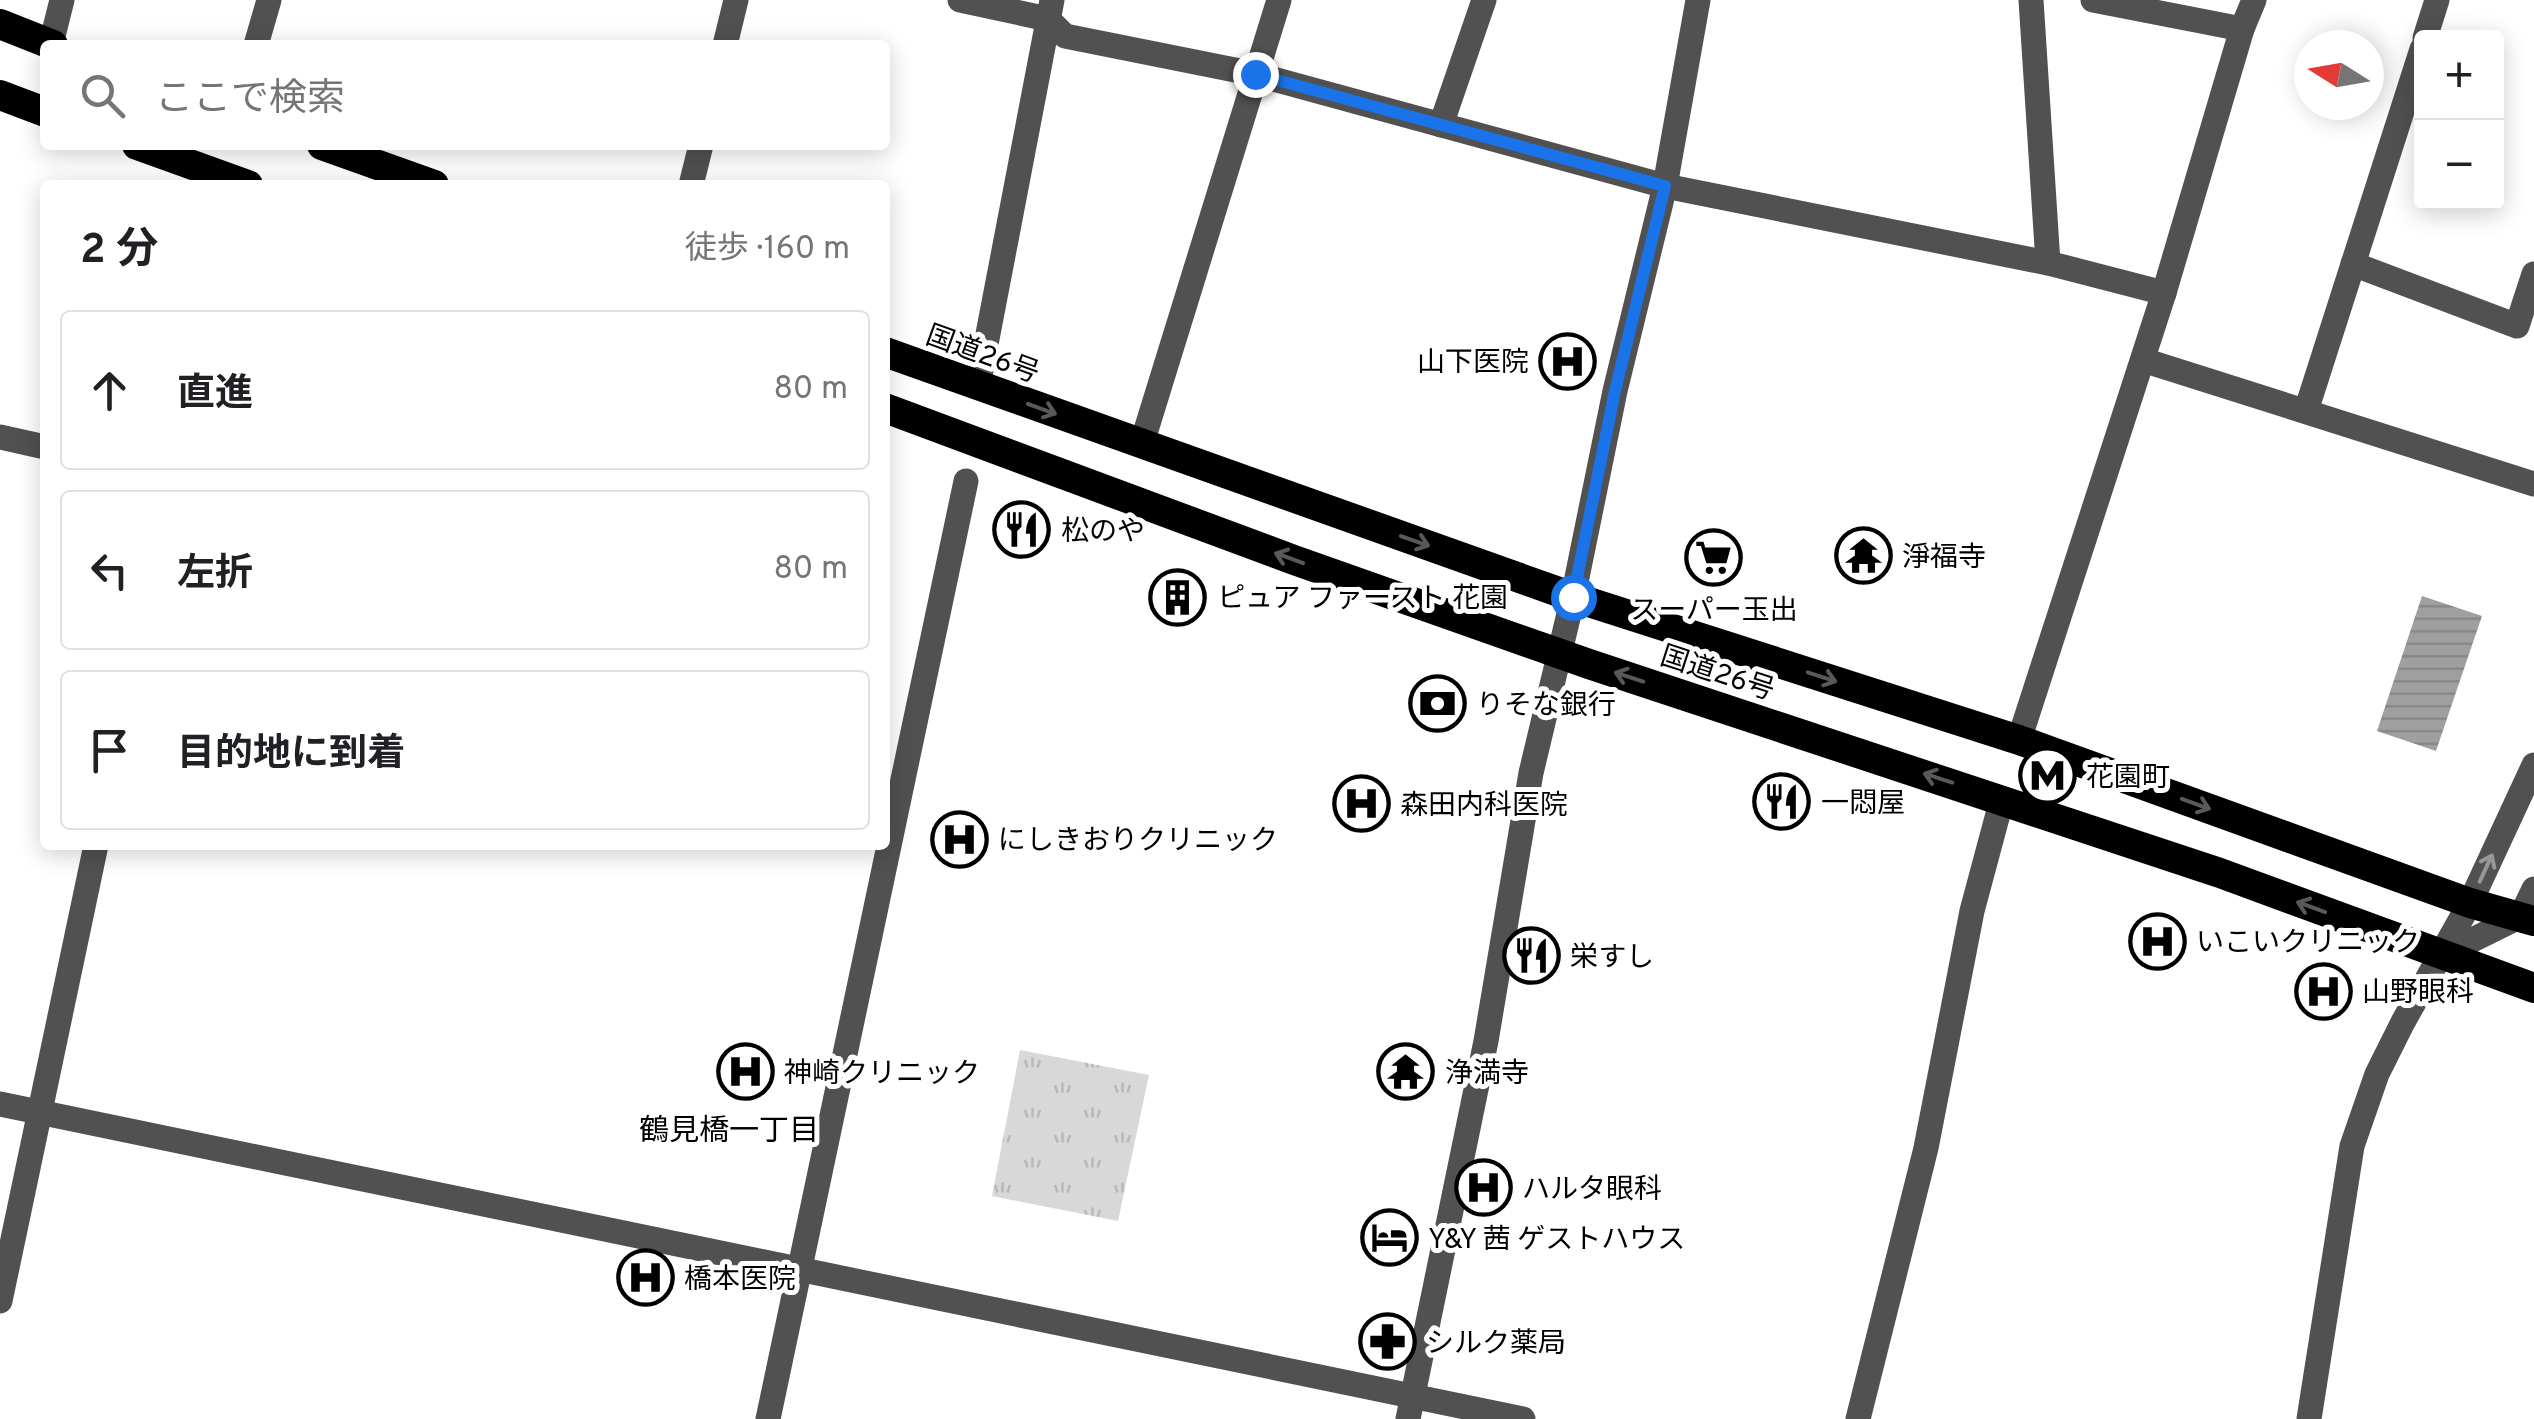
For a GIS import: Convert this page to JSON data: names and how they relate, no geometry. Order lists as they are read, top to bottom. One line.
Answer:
{"streets":{"highway":["国道26号"]},"districts":["鶴見橋一丁目"],"places":{"hospital":["山下医院","森田内科医院","にしきおりクリニック","いこいクリニック","山野眼科","神崎クリニック","ハルタ眼科","橋本医院"],"restaurant":["松のや","一悶屋","栄すし"],"temple":["淨福寺","浄満寺"],"supermarket":["スーパー玉出"],"building":["ピュア ファースト 花園"],"bank":["りそな銀行"],"metro station":["花園町"],"hotel":["Y&Y 茜 ゲストハウス"],"pharmacy":["シルク薬局"]},"north":"left","page":{"map_buttons":["+","−"],"search":"ここで検索","heading":["2 分","徒歩 · 160 m"],"list":[["直進","80 m"],["左折","80 m"],"目的地に到着"]}}
